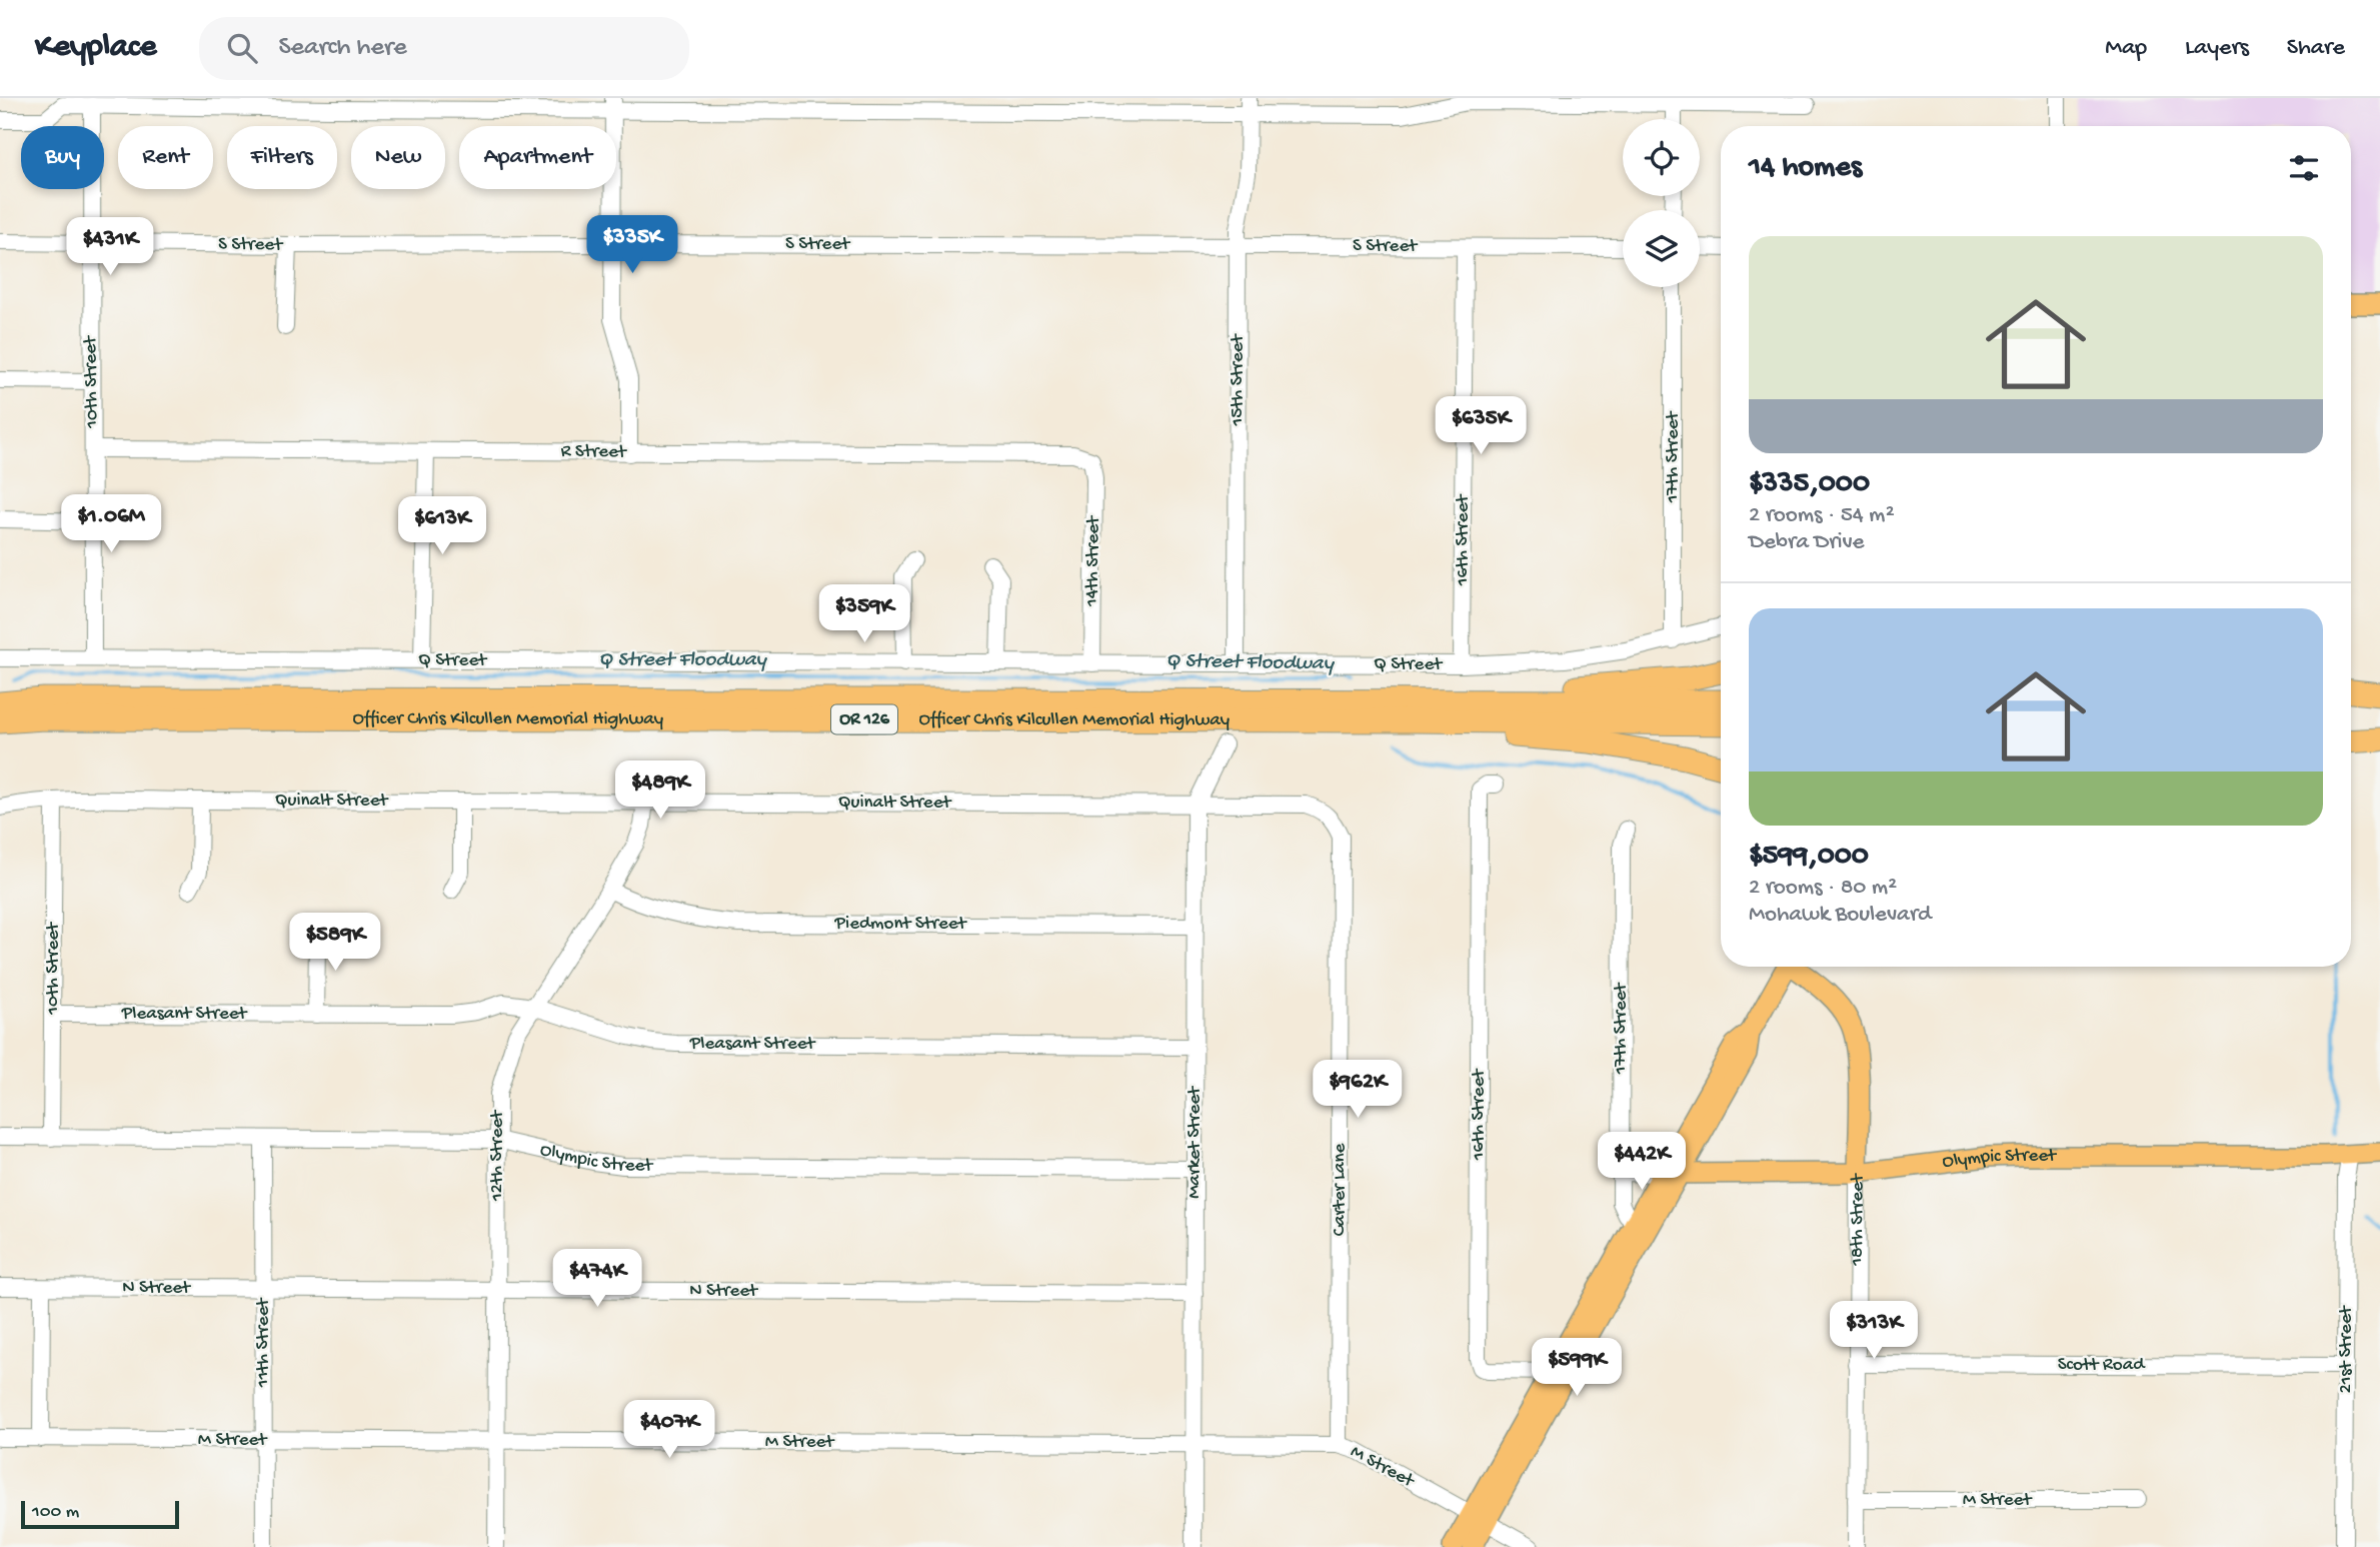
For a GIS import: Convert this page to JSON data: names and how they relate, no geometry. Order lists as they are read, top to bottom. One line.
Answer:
{"streets":{"highway":["Officer Chris Kilcullen Memorial Highway","OR 126"],"main road":["Olympic Street","18th Street"],"street":["S Street","15th Street","10th Street","R Street","17th Street","16th Street","14th Street","Q Street","Quinalt Street","Piedmont Street","Pleasant Street","Market Street","12th Street","Carter Lane","N Street","11th Street","21st Street","Scott Road","M Street"]},"crossings":[["S Street","15th Street"],["S Street","10th Street"],["S Street","16th Street"],["15th Street","Q Street"],["10th Street","R Street"],["10th Street","Q Street"],["10th Street","Quinalt Street"],["10th Street","Pleasant Street"],["10th Street","Olympic Street"],["R Street","14th Street"],["17th Street","Q Street"],["17th Street","Olympic Street"],["16th Street","Q Street"],["14th Street","Q Street"],["Quinalt Street","Market Street"],["Quinalt Street","12th Street"],["Quinalt Street","Carter Lane"],["Piedmont Street","Market Street"],["Piedmont Street","12th Street"],["Pleasant Street","Market Street"],["Pleasant Street","12th Street"],["Market Street","Olympic Street"],["Market Street","N Street"],["Market Street","M Street"],["12th Street","Olympic Street"],["12th Street","N Street"],["12th Street","M Street"],["Olympic Street","18th Street"],["Olympic Street","11th Street"],["Olympic Street","21st Street"],["Carter Lane","M Street"],["18th Street","Scott Road"],["18th Street","M Street"],["N Street","11th Street"],["11th Street","M Street"],["21st Street","Scott Road"]],"water":["Q Street Floodway"],"scale_bar":"100 m","page":{"header":"Keyplace","search":"Search here","nav":["Map","Layers","Share"],"chip":["Buy","Rent","Filters","New","Apartment"],"heading":"14 homes","list":[{"name":"$335,000","note":"2 rooms · 54 m² · Debra Drive"},{"name":"$599,000","note":"2 rooms · 80 m² · Mohawk Boulevard"}],"price":["$335K","$431K","$635K","$1.06M","$613K","$359K","$489K","$589K","$962K","$442K","$474K","$313K","$599K","$407K"],"scale":"100 m"}}
